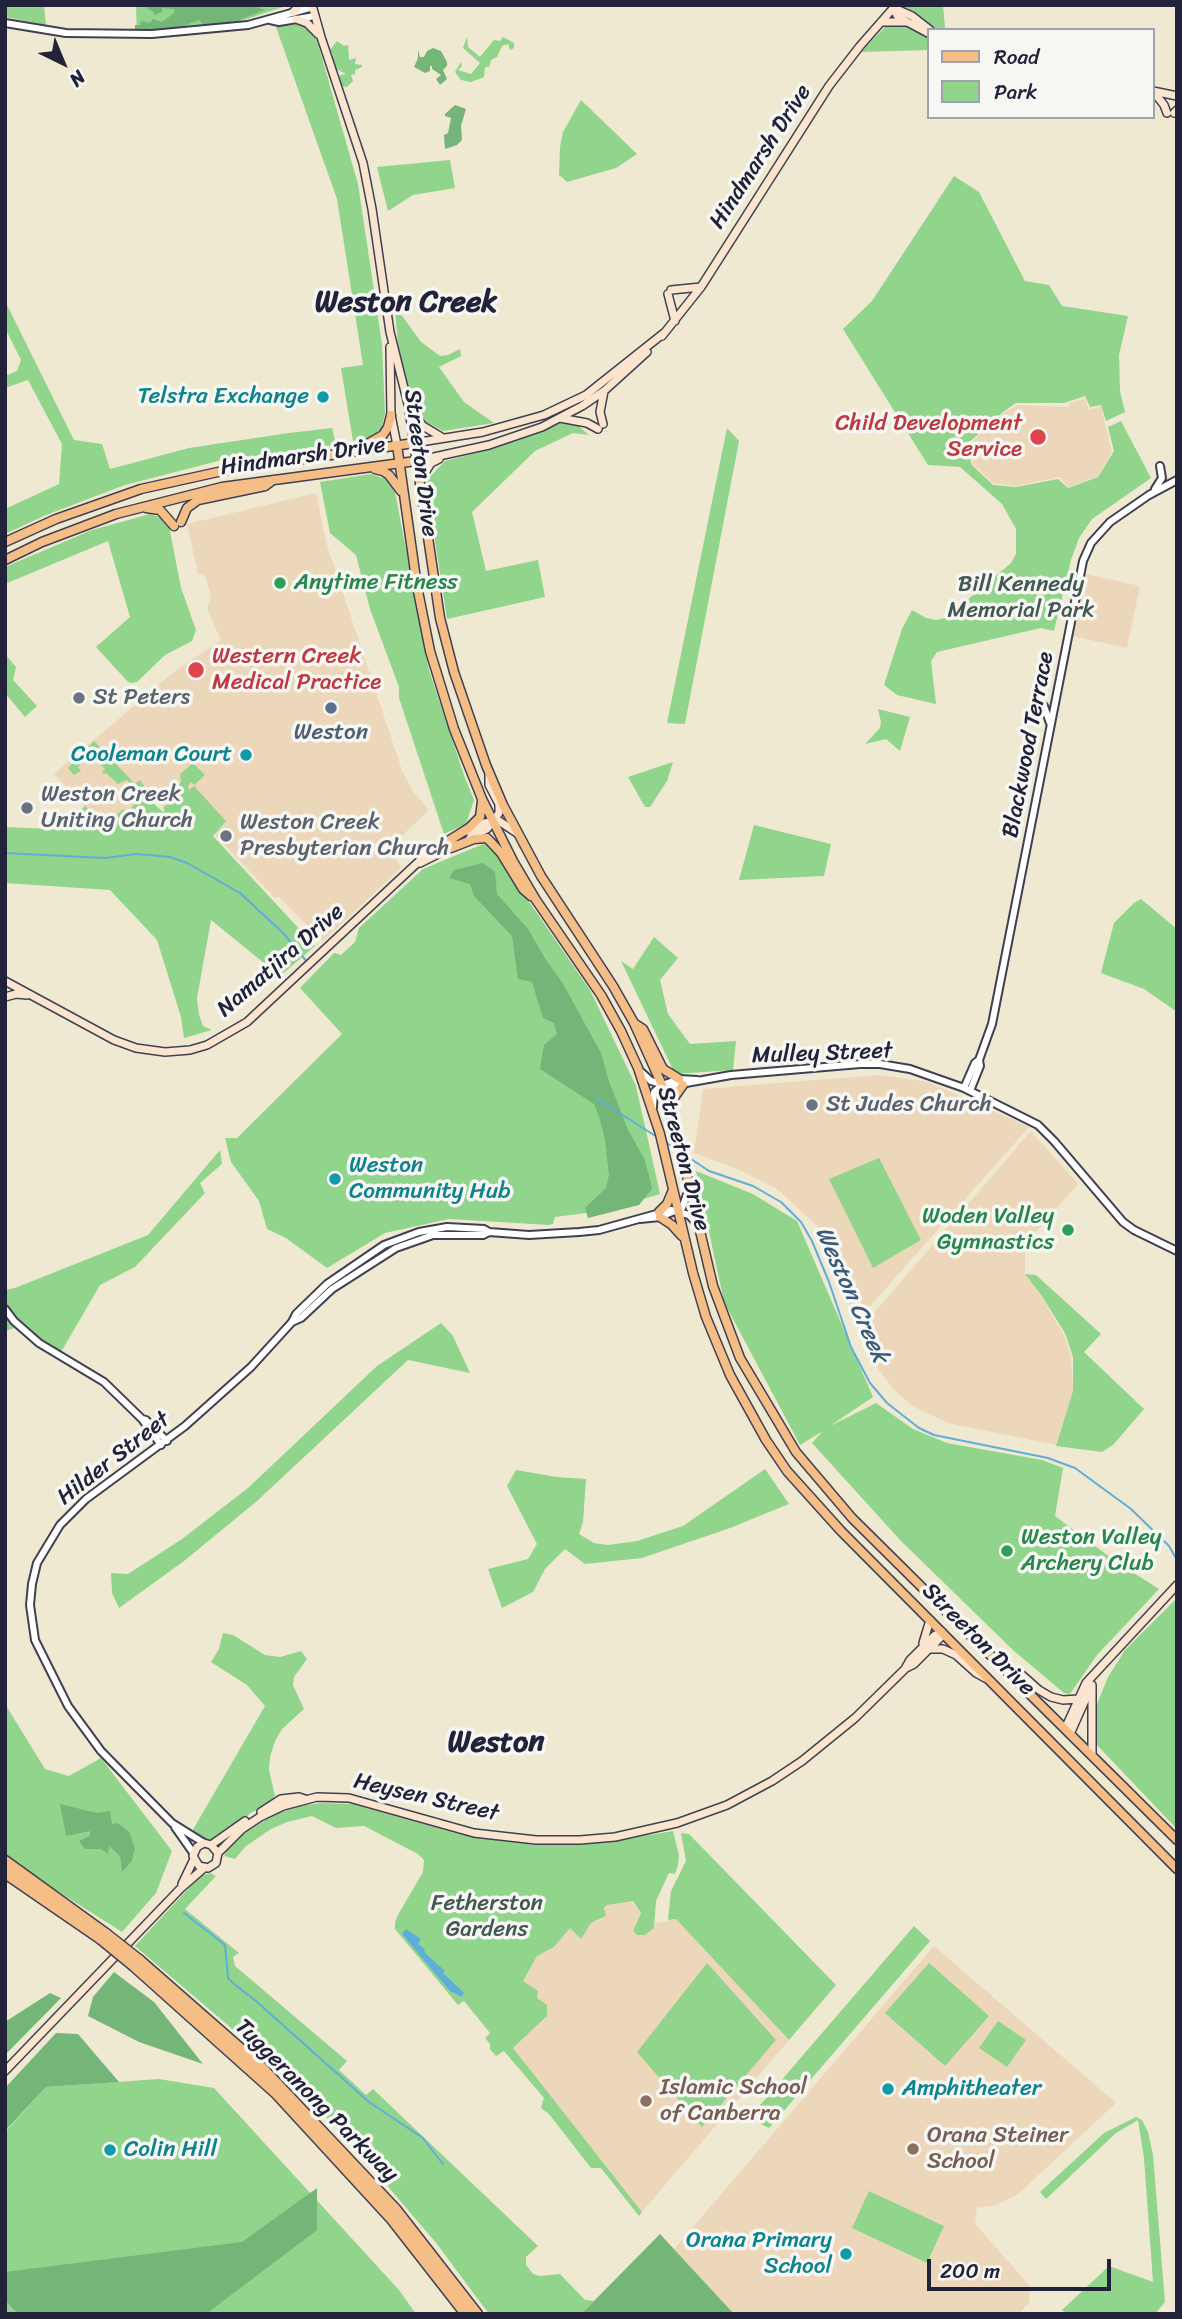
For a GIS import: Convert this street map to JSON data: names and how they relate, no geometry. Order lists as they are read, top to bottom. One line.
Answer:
{"streets":{"highway":["Tuggeranong Parkway"],"main road":["Hindmarsh Drive","Streeton Drive","Namatjira Drive","Heysen Street"],"street":["Blackwood Terrace","Mulley Street","Hilder Street"]},"crossings":[["Hindmarsh Drive","Streeton Drive"],["Streeton Drive","Namatjira Drive"],["Streeton Drive","Mulley Street"],["Streeton Drive","Hilder Street"],["Streeton Drive","Heysen Street"],["Blackwood Terrace","Mulley Street"],["Hilder Street","Heysen Street"]],"districts":["Weston Creek","Weston"],"water":["Weston Creek"],"parks":["Bill Kennedy Memorial Park","Fetherston Gardens"],"places":["Telstra Exchange","Child Development Service","Anytime Fitness","Western Creek Medical Practice","St Peters","Weston","Cooleman Court","Weston Creek Uniting Church","Weston Creek Presbyterian Church","St Judes Church","Weston Community Hub","Woden Valley Gymnastics","Weston Valley Archery Club","Amphitheater","Islamic School of Canberra","Orana Steiner School","Colin Hill","Orana Primary School"],"legend":["Road","Park"],"scale_bar":"200 m","north":"bottom right"}
